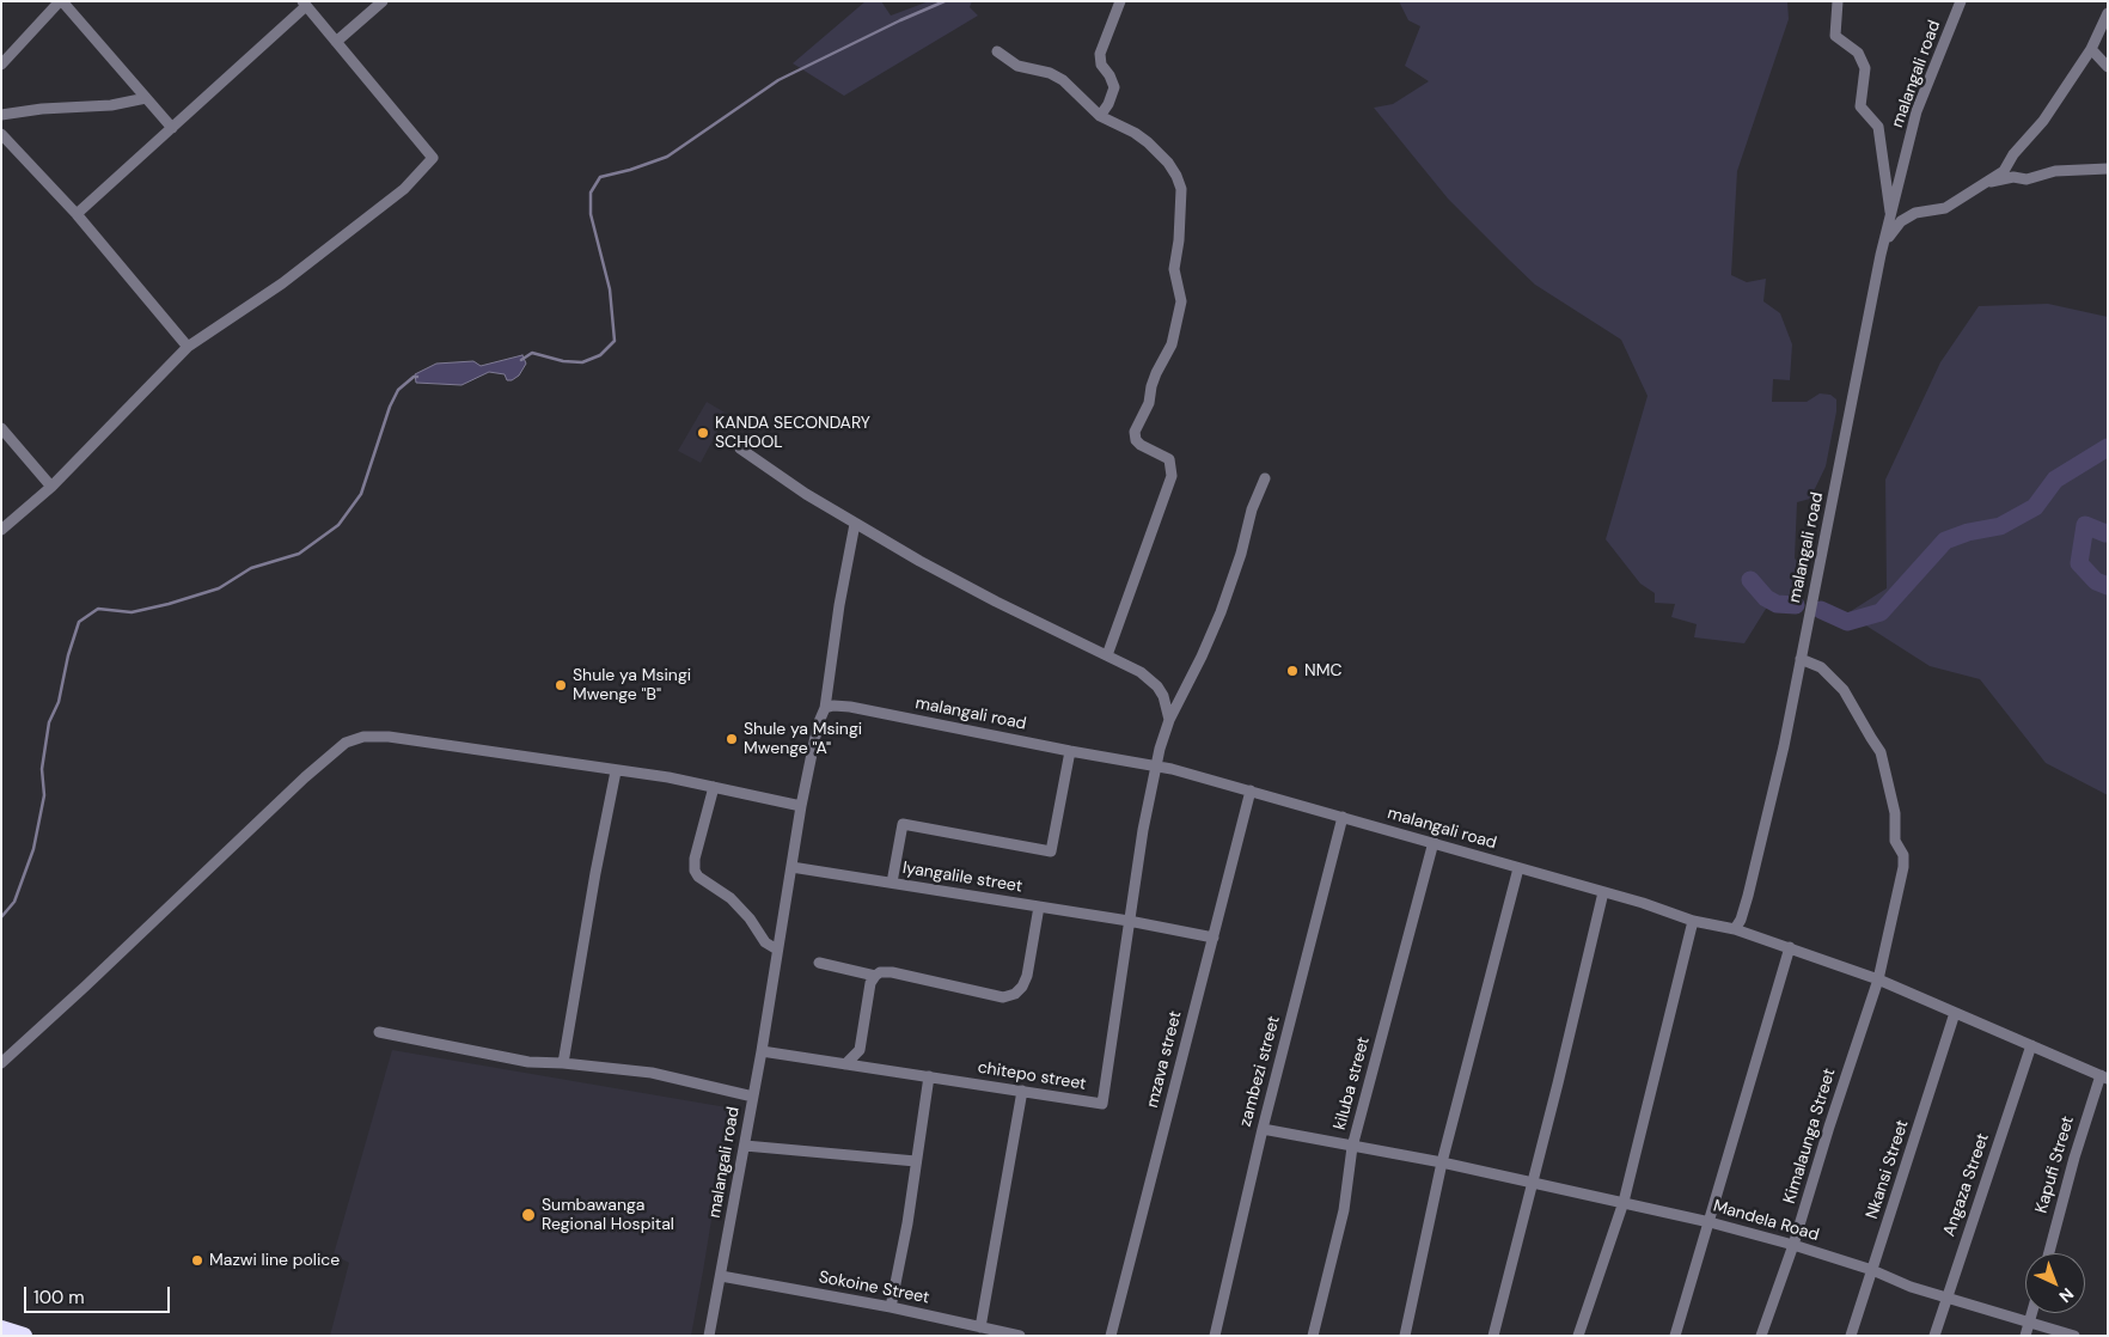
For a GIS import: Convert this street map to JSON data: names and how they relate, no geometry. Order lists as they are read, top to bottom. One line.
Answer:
{"streets":{"street":["malangali road","lyangalile street","mzava street","zambezi street","chitepo street","kiluba street","Kimalaunga Street","Kapufi Street","Nkansi Street","Angaza Street","Mandela Road","Sokoine Street"]},"crossings":[["malangali road","lyangalile street"],["malangali road","mzava street"],["malangali road","zambezi street"],["malangali road","chitepo street"],["malangali road","kiluba street"],["malangali road","Kimalaunga Street"],["malangali road","Sokoine Street"],["lyangalile street","mzava street"],["lyangalile street","chitepo street"],["Kimalaunga Street","Mandela Road"],["Nkansi Street","Mandela Road"],["Angaza Street","Mandela Road"]],"places":["KANDA SECONDARY SCHOOL","NMC","Shule ya Msingi Mwenge \"B\"","Shule ya Msingi Mwenge \"A\"","Sumbawanga Regional Hospital","Mazwi line police"],"scale_bar":"100 m","north":"bottom right"}
